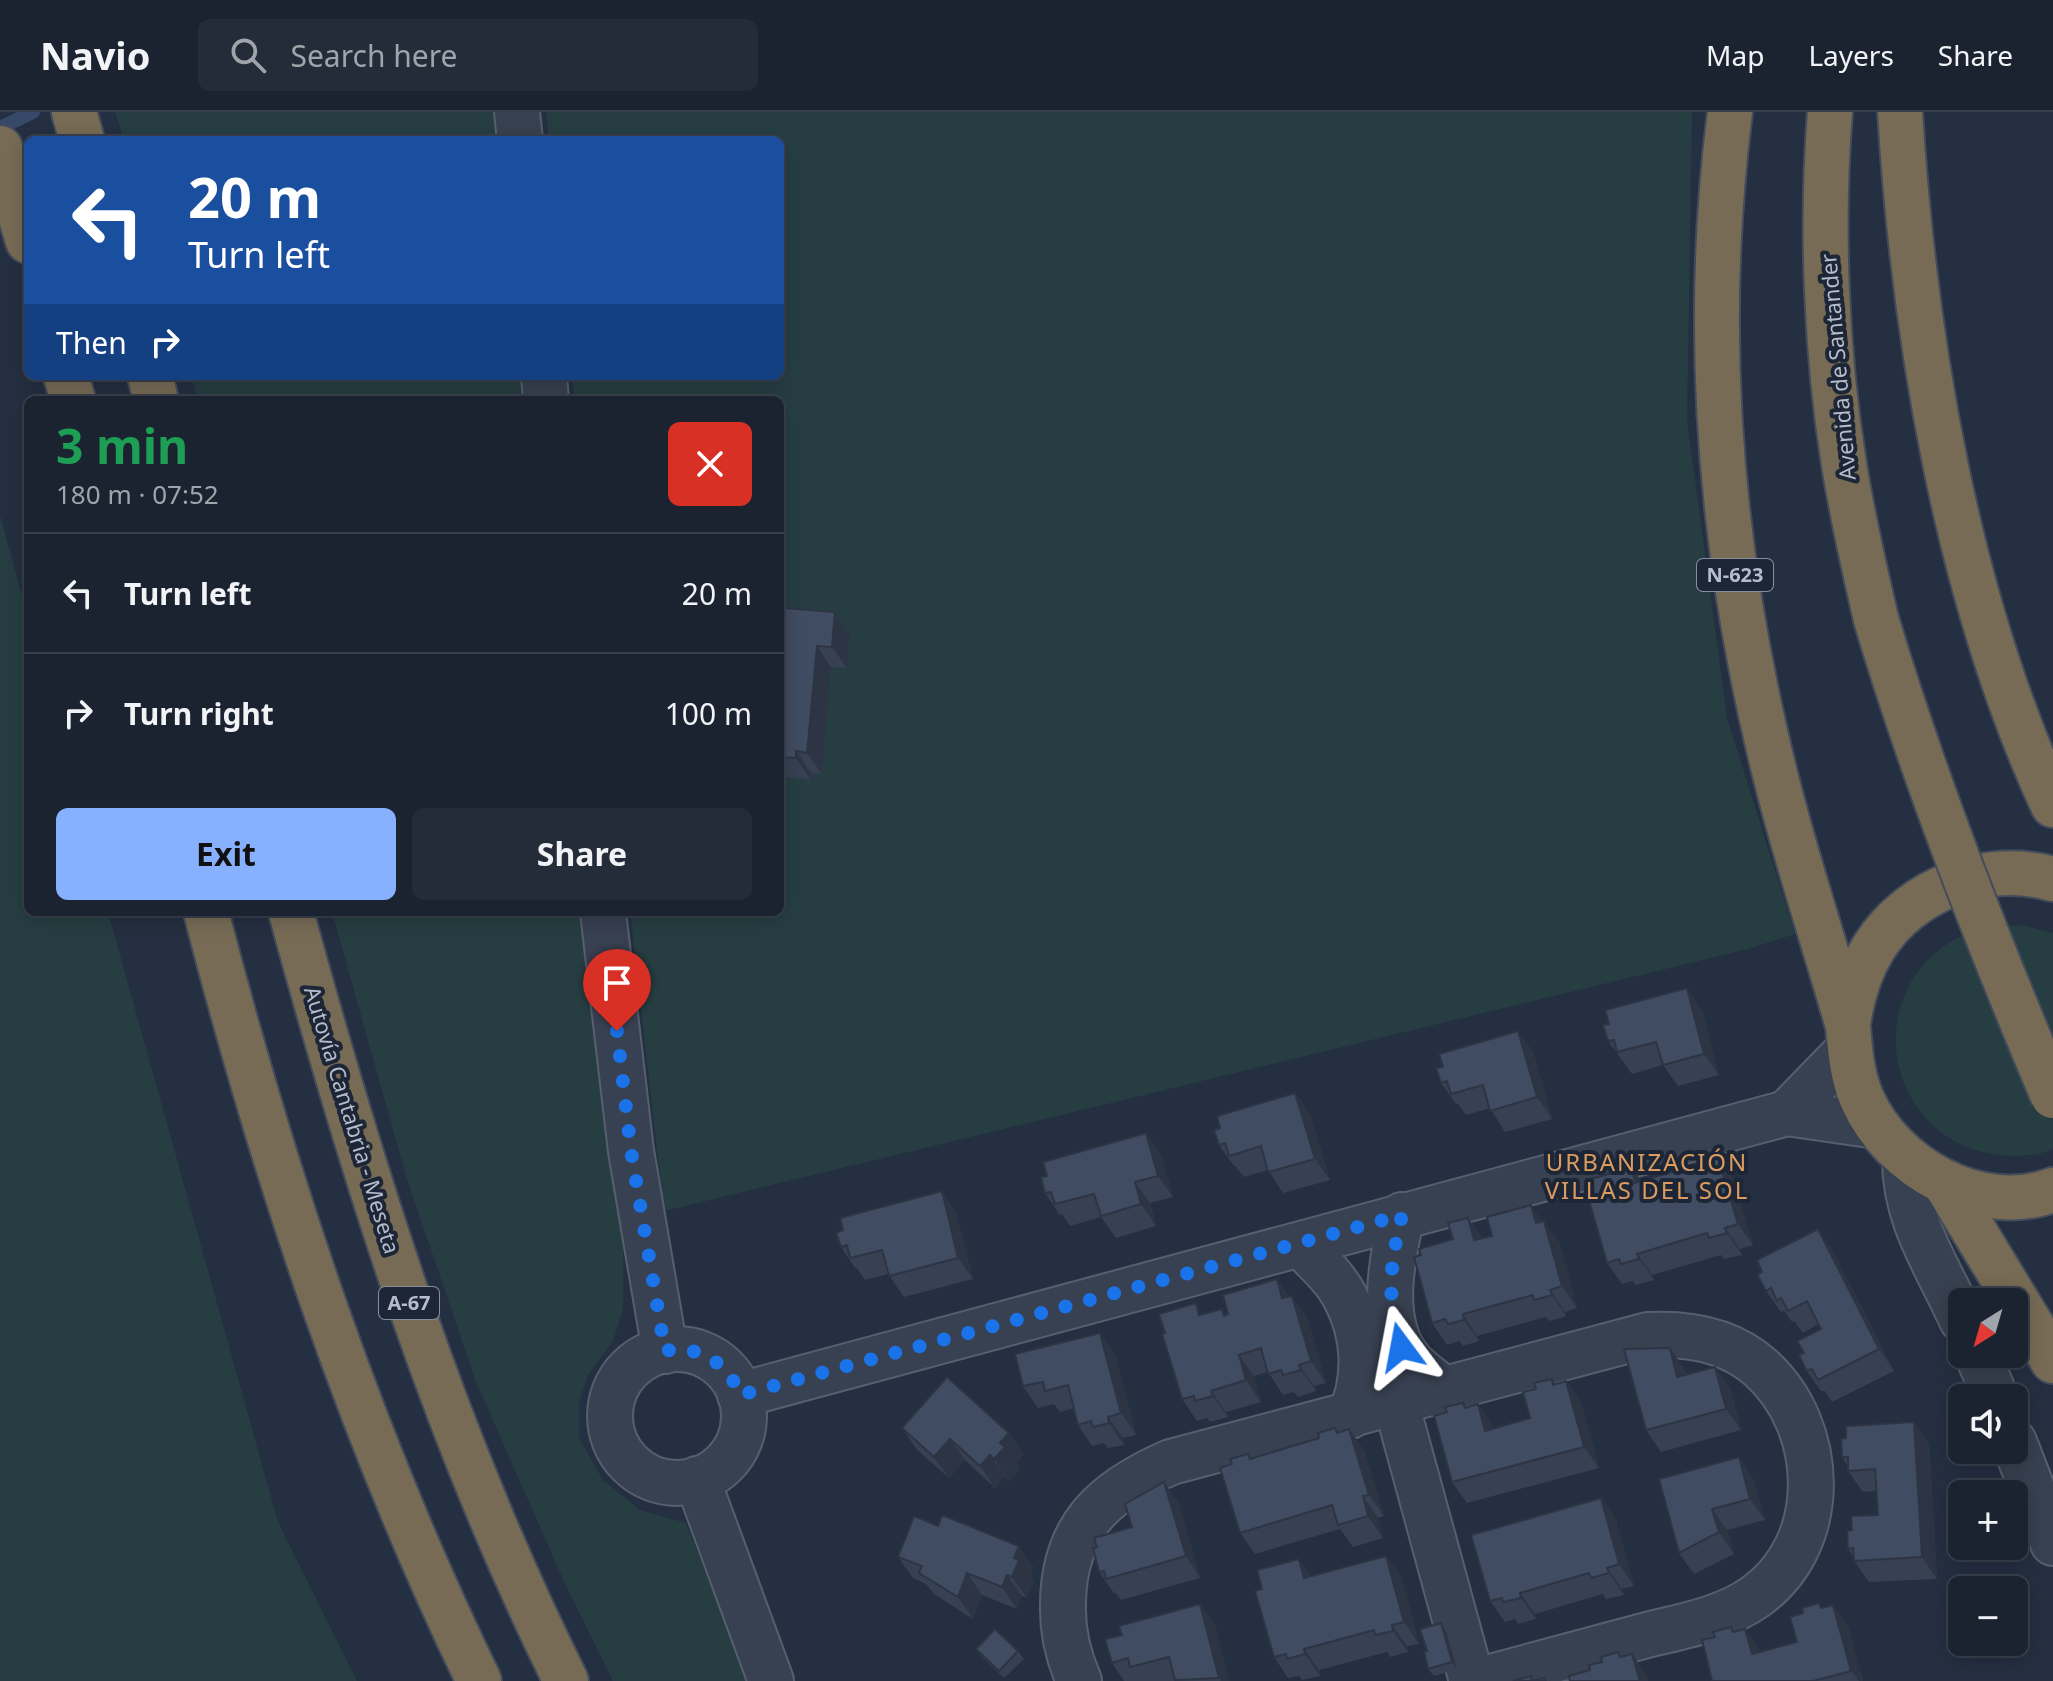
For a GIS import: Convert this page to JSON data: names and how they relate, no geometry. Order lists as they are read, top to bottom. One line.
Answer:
{"streets":{"highway":["Avenida de Santander","N-623","Autovía Cantabria - Meseta","A-67"]},"districts":["URBANIZACIÓN VILLAS DEL SOL"],"north":"bottom left","page":{"header":"Navio","search":"Search here","nav":["Map","Layers","Share"],"turn":["20 m","Turn left"],"then":"Then","heading":["3 min","180 m · 07:52"],"list":[{"name":"Turn left","value":"20 m"},{"name":"Turn right","value":"100 m"}],"buttons":["Exit","Share"],"map_buttons":["+","−"]}}
